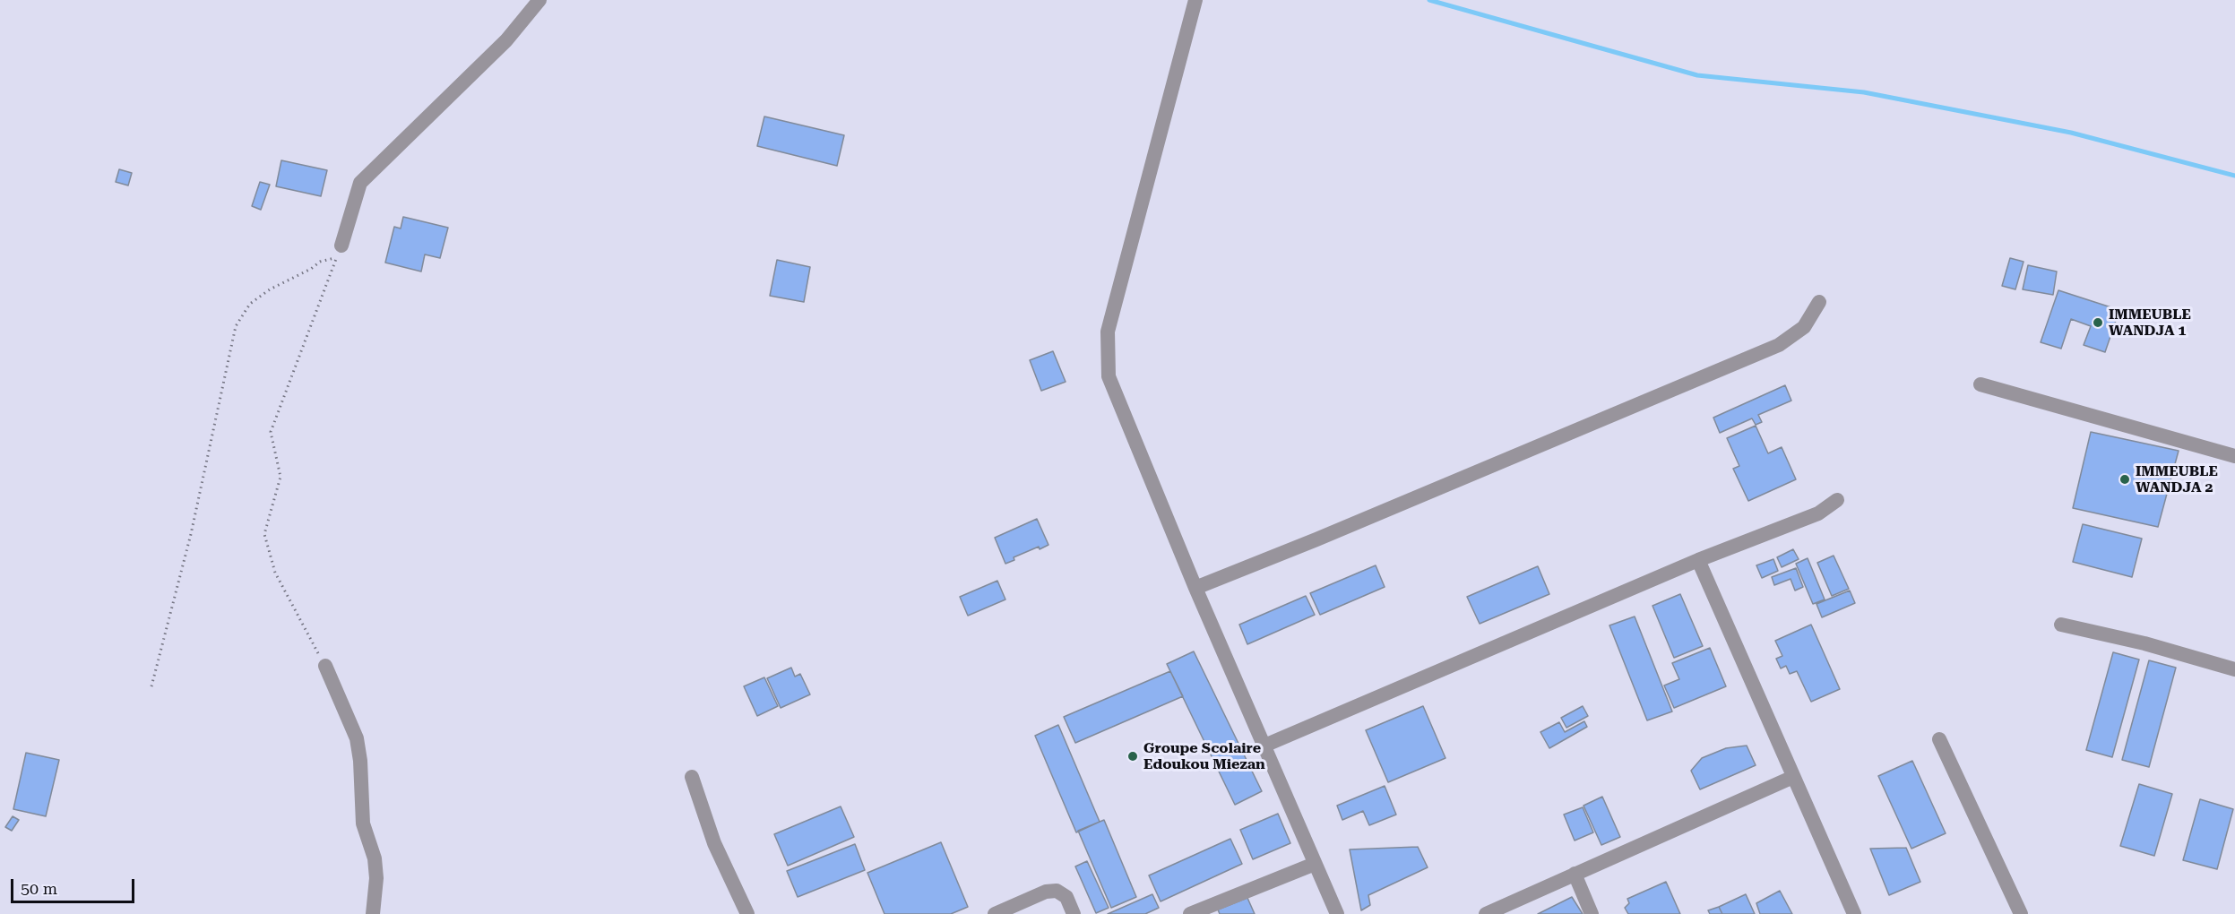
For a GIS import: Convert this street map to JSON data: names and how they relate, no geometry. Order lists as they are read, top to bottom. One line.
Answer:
{"places":["IMMEUBLE WANDJA 1","IMMEUBLE WANDJA 2","Groupe Scolaire Edoukou Miezan"],"scale_bar":"50 m"}
